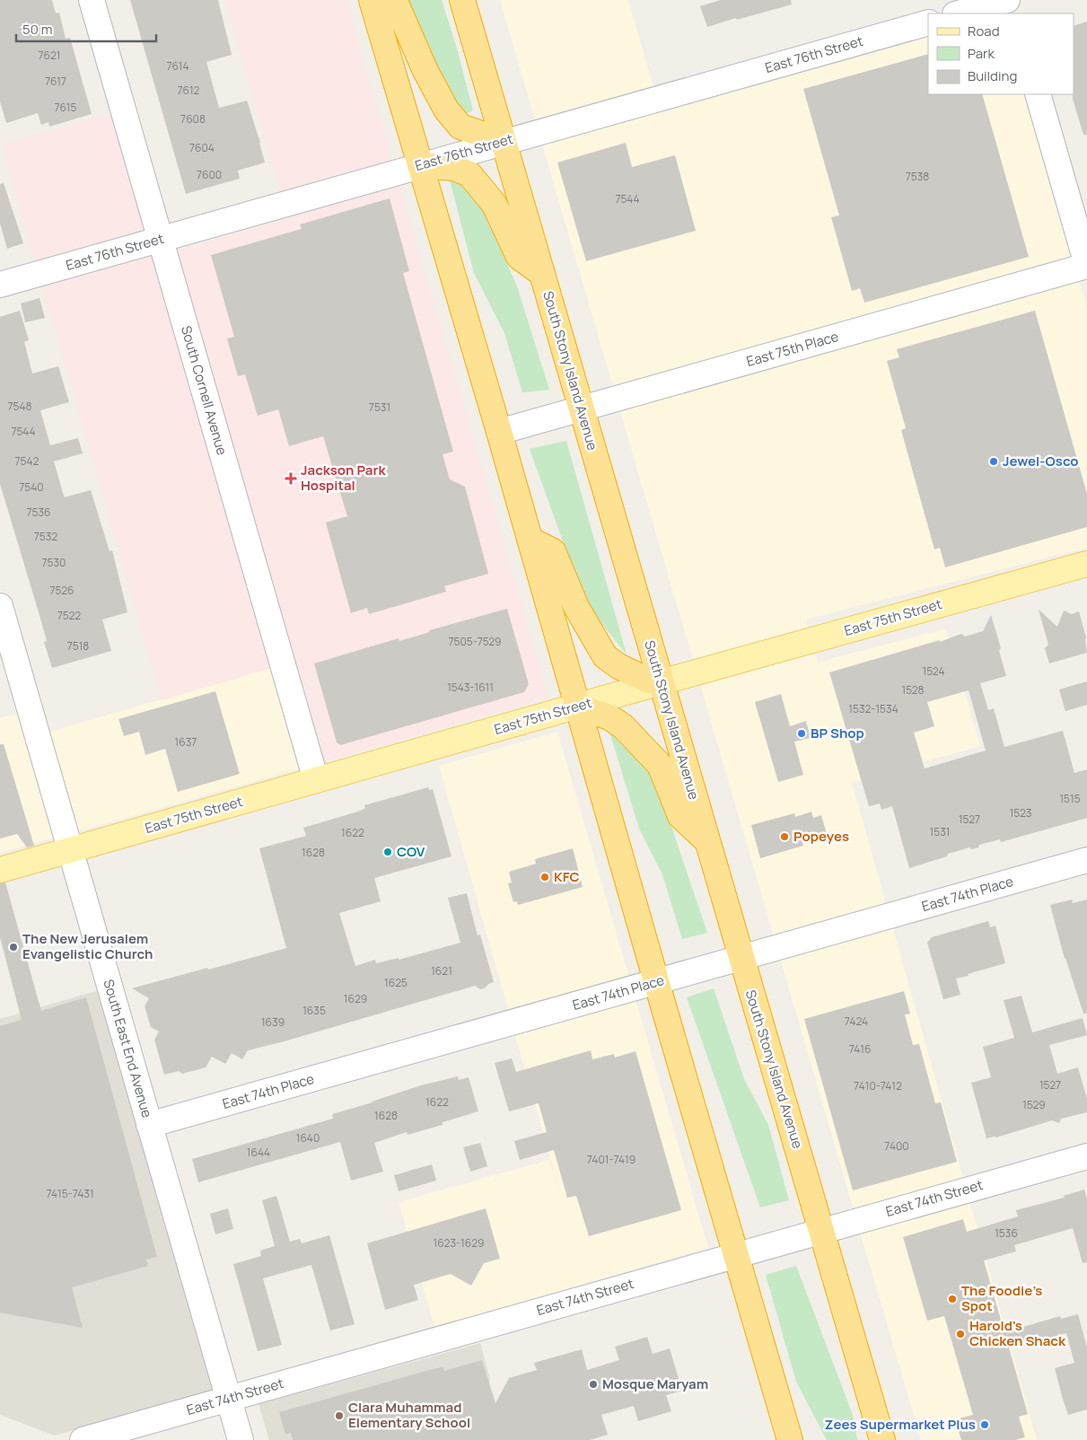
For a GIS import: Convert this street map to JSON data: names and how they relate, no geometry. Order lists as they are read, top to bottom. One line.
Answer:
{"streets":{"highway":["South Stony Island Avenue"],"main road":["East 75th Street"],"street":["East 76th Street","East 75th Place","South Cornell Avenue","East 74th Place","South East End Avenue","East 74th Street"]},"crossings":[["East 76th Street","South Stony Island Avenue"],["East 76th Street","South Cornell Avenue"],["East 75th Place","South Stony Island Avenue"],["South Stony Island Avenue","East 75th Street"],["South Stony Island Avenue","East 74th Place"],["South Stony Island Avenue","East 74th Street"],["South Cornell Avenue","East 75th Street"],["East 75th Street","South East End Avenue"],["East 74th Place","South East End Avenue"],["South East End Avenue","East 74th Street"]],"places":{"other":["Jewel-Osco","BP Shop","Popeyes","COV","KFC","The New Jerusalem Evangelistic Church","The Foodie’s Spot","Harold's Chicken Shack","Mosque Maryam","Clara Muhammad Elementary School","Zees Supermarket Plus"],"health":["Jackson Park Hospital"]},"house_numbers":["7621","7614","7617","7612","7615","7608","7604","7600","7538","7544","7548","7531","7544","7542","7540","7536","7532","7530","7526","7522","7505-7529","7518","1524","1543-1611","1528","1532-1534","1637","1515","1523","1527","1531","1622","1628","1621","1625","1629","1635","7424","1639","7416","1527","7410-7412","1622","1529","1628","1640","7400","1644","7401-7419","7415-7431","1536","1623-1629"],"legend":["Road","Park","Building"],"scale_bar":"50 m"}
